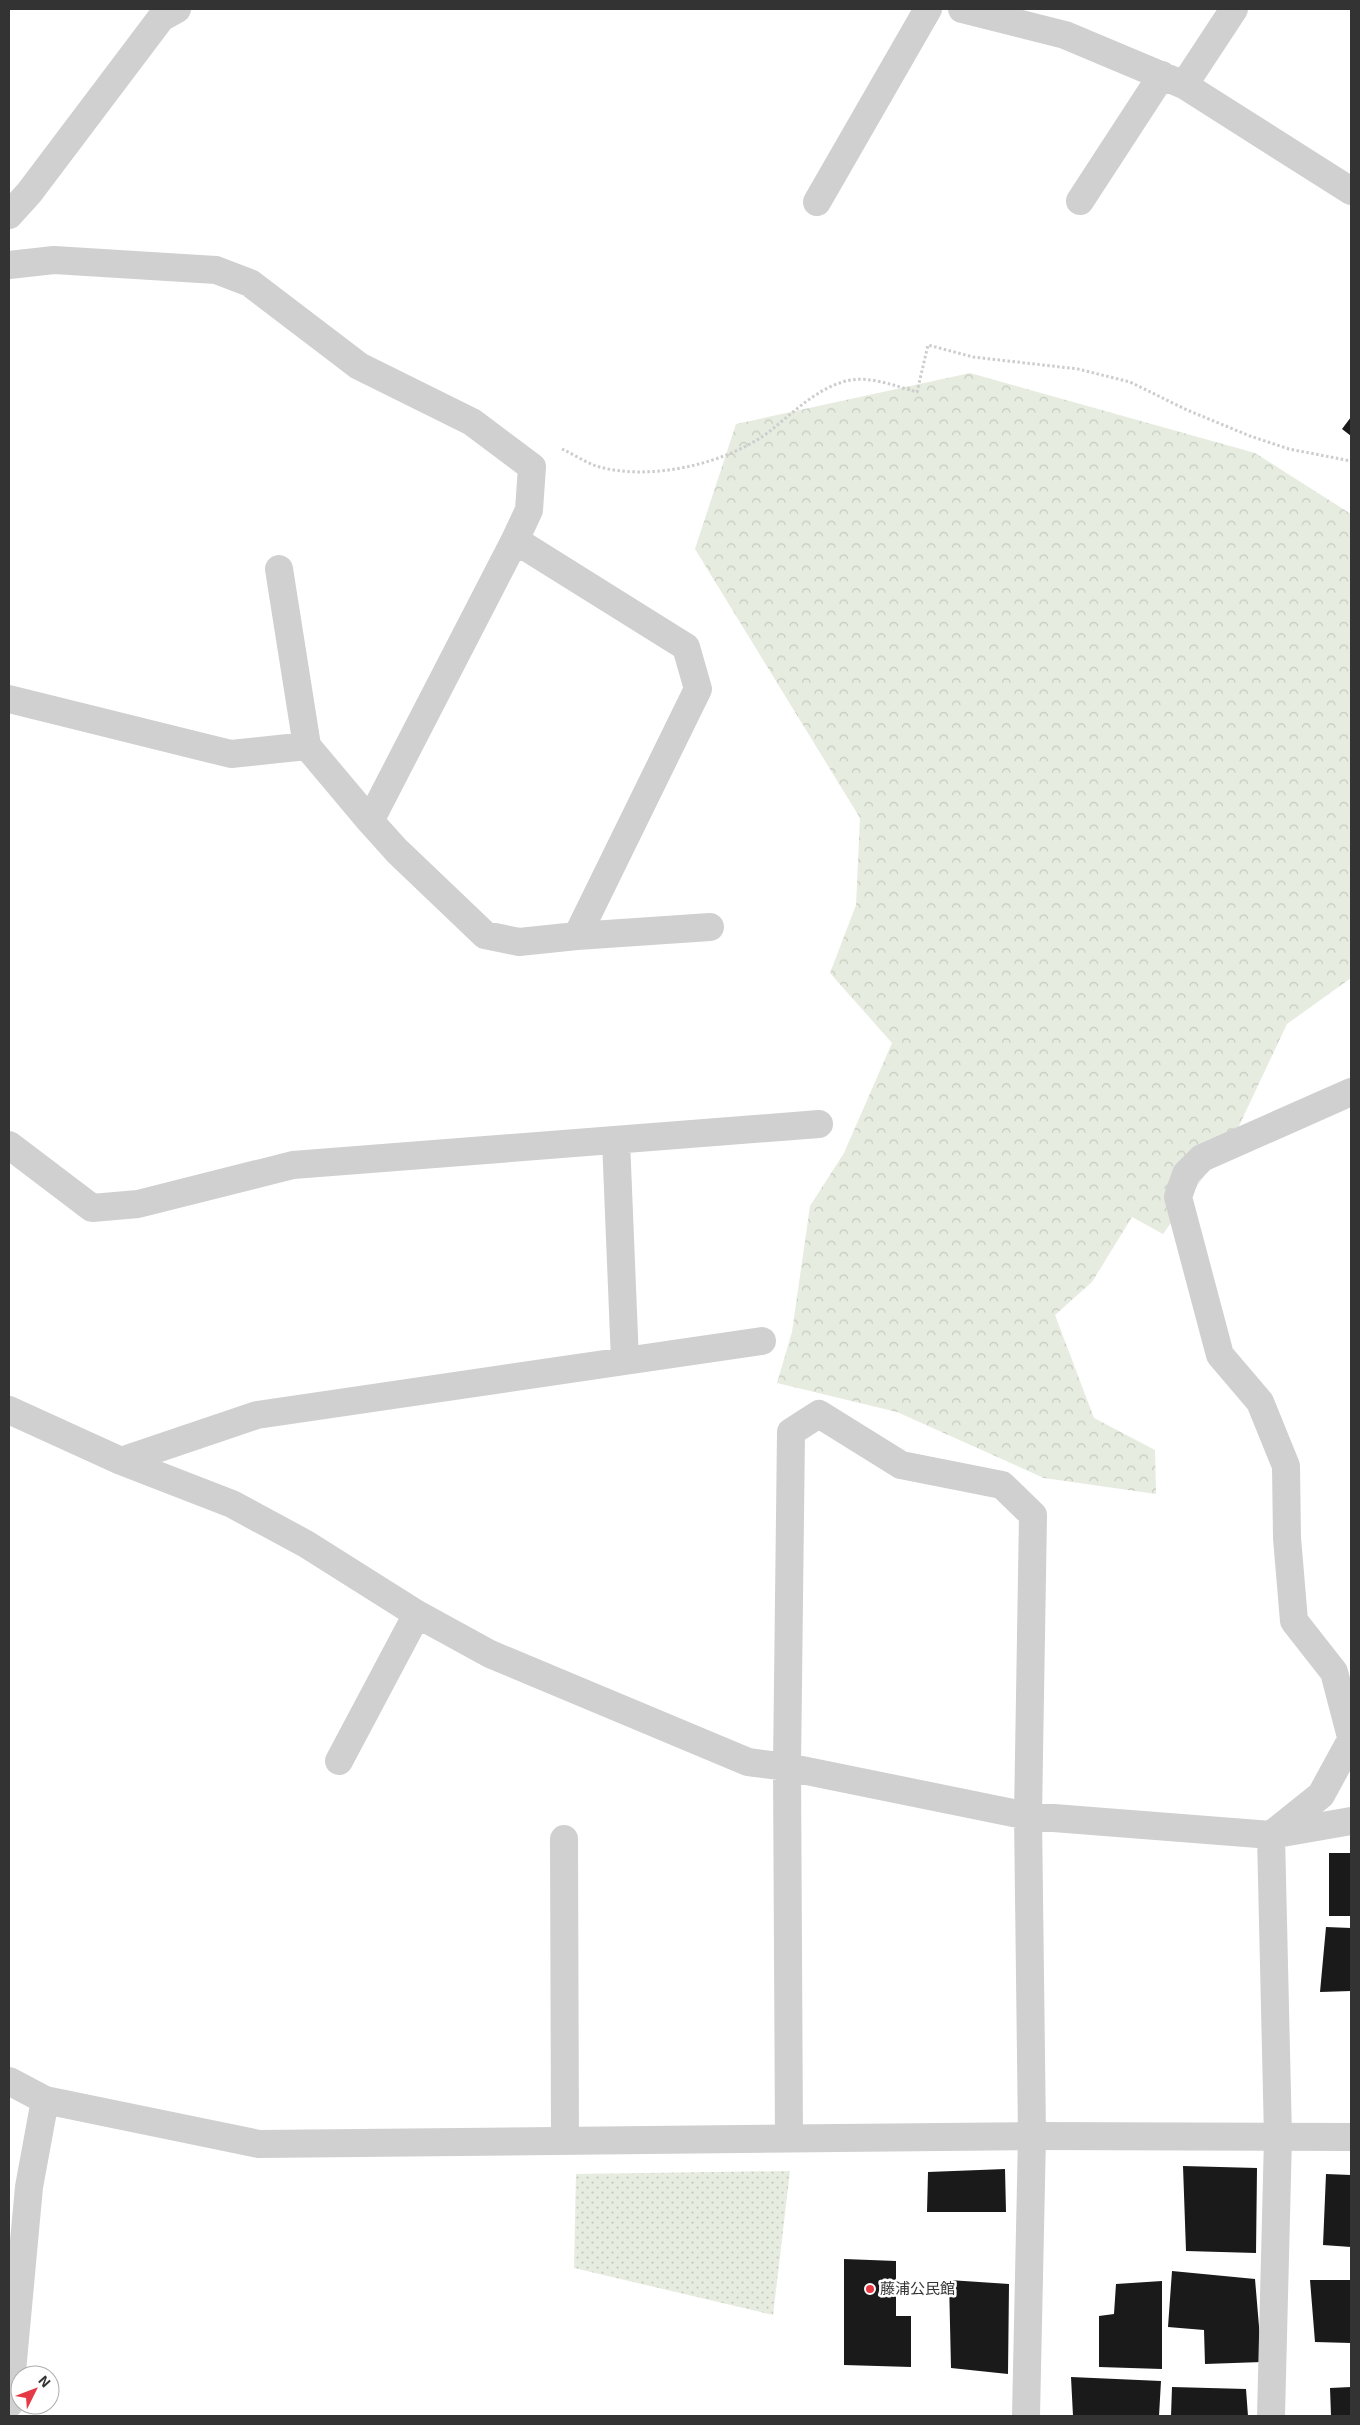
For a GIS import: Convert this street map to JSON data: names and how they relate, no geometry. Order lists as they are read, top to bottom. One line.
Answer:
{"places":["藤浦公民館"],"north":"top right"}
